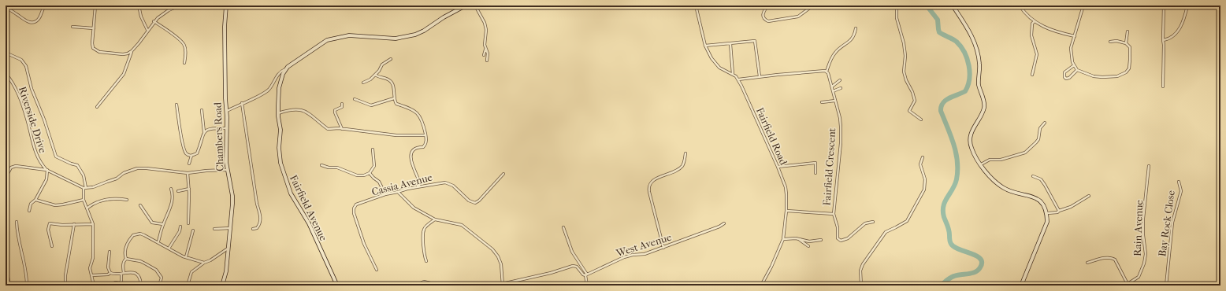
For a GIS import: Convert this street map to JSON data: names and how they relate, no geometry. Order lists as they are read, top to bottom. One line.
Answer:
{"streets":{"street":["Riverside Drive","Fairfield Road","Chambers Road","Fairfield Crescent","Cassia Avenue","Fairfield Avenue","Bay Rock Close","Rain Avenue","West Avenue"]},"crossings":[["Fairfield Road","Fairfield Crescent"]]}
